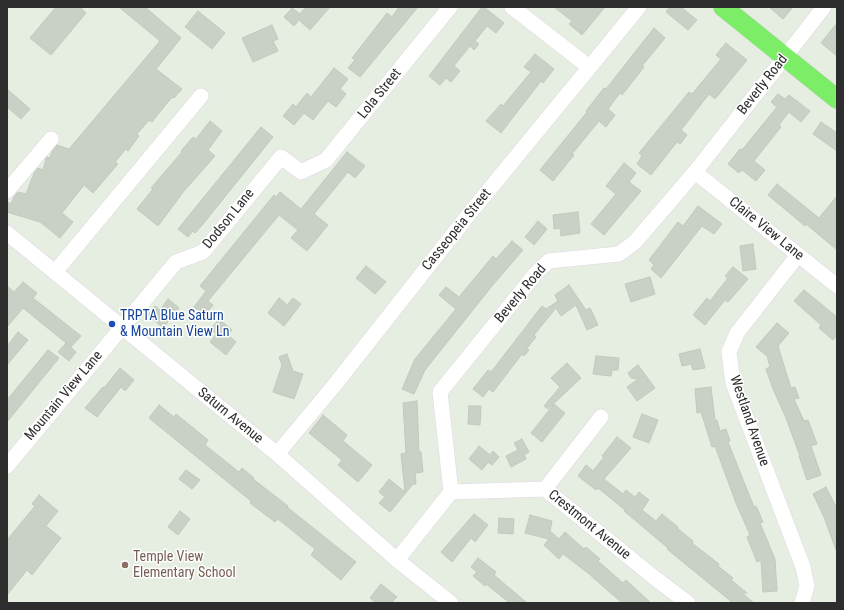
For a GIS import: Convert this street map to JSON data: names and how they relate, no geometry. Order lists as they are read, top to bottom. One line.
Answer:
{"streets":{"street":["Beverly Road","Lola Street","Dodson Lane","Claire View Lane","Casseopeia Street","Mountain View Lane","Saturn Avenue","Westland Avenue","Crestmont Avenue"]},"crossings":[["Beverly Road","Claire View Lane"],["Beverly Road","Crestmont Avenue"],["Lola Street","Dodson Lane"],["Dodson Lane","Mountain View Lane"],["Dodson Lane","Saturn Avenue"],["Claire View Lane","Westland Avenue"],["Casseopeia Street","Saturn Avenue"],["Mountain View Lane","Saturn Avenue"]],"places":["TRPTA Blue Saturn & Mountain View Ln","Temple View Elementary School"]}
